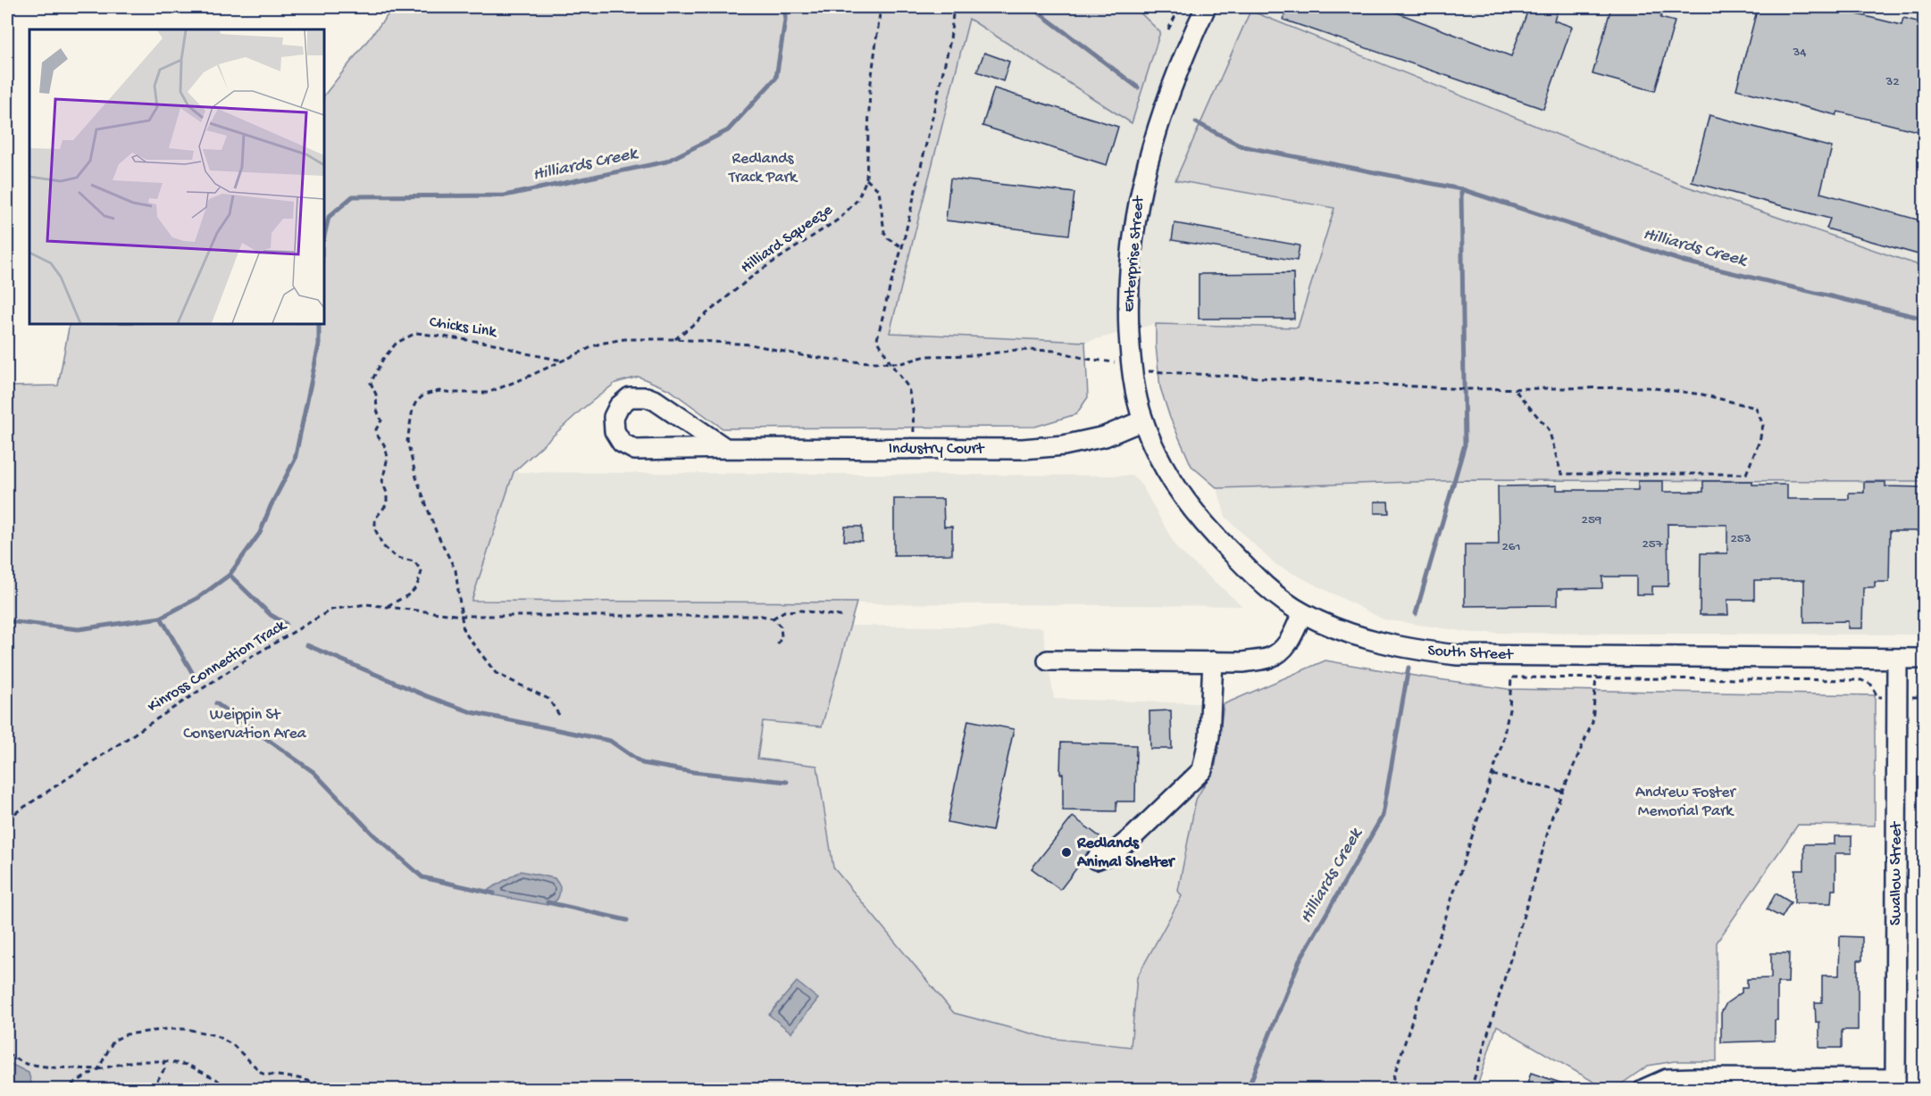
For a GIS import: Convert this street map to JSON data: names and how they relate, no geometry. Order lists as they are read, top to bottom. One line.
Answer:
{"streets":{"street":["Enterprise Street","Industry Court","South Street","Swallow Street"],"path":["Hilliard Squeeze","Chicks Link","Kinross Connection Track"]},"crossings":[["Enterprise Street","Industry Court"],["Enterprise Street","South Street"],["Chicks Link","Kinross Connection Track"],["South Street","Swallow Street"]],"water":["Hilliards Creek"],"parks":["Redlands Track Park","Weippin St Conservation Area","Andrew Foster Memorial Park"],"places":["Redlands Animal Shelter"],"house_numbers":["34","32","259","253","257","261"]}
